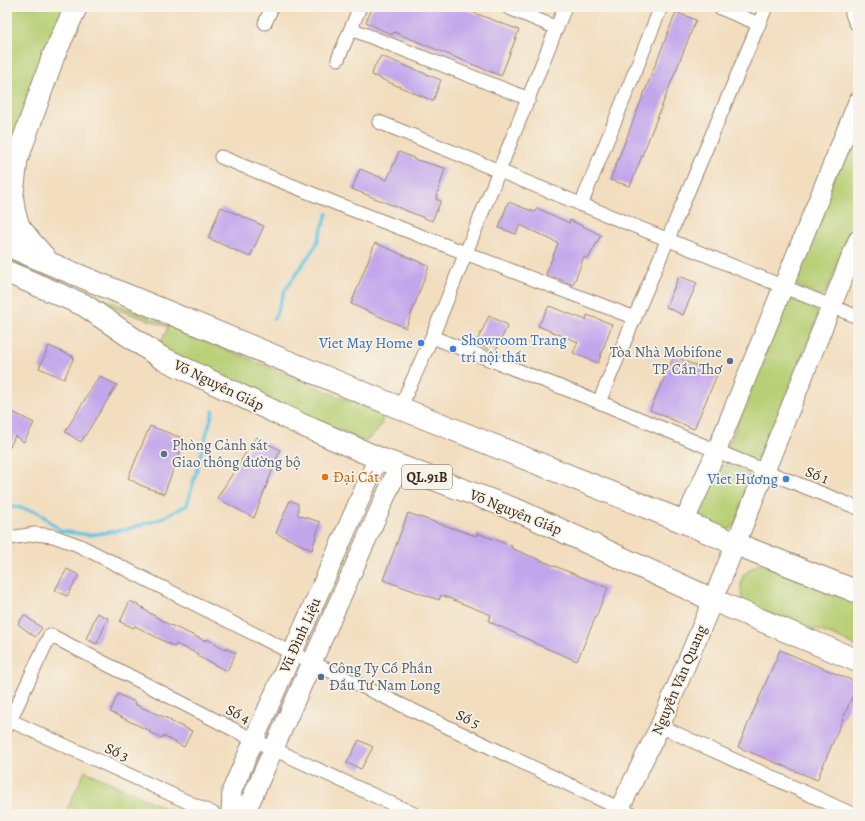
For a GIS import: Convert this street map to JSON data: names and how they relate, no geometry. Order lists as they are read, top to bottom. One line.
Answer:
{"streets":{"highway":["Võ Nguyên Giáp","QL.91B"],"street":["Số 1","Vũ Đình Liệu","Nguyễn Văn Quang","Số 4","Số 5","Số 3"]},"crossings":[["Võ Nguyên Giáp","Vũ Đình Liệu"],["Võ Nguyên Giáp","Nguyễn Văn Quang"],["Số 1","Nguyễn Văn Quang"],["Vũ Đình Liệu","Số 4"],["Vũ Đình Liệu","Số 5"],["Nguyễn Văn Quang","Số 5"],["Số 4","Số 3"]],"places":["Viet May Home","Showroom Trang trí nội thất","Tòa Nhà Mobifone TP Cần Thơ","Phòng Cảnh sát Giao thông đường bộ","Đại Cát","Viet Hương","Công Ty Cổ Phần Đầu Tư Nam Long"]}
